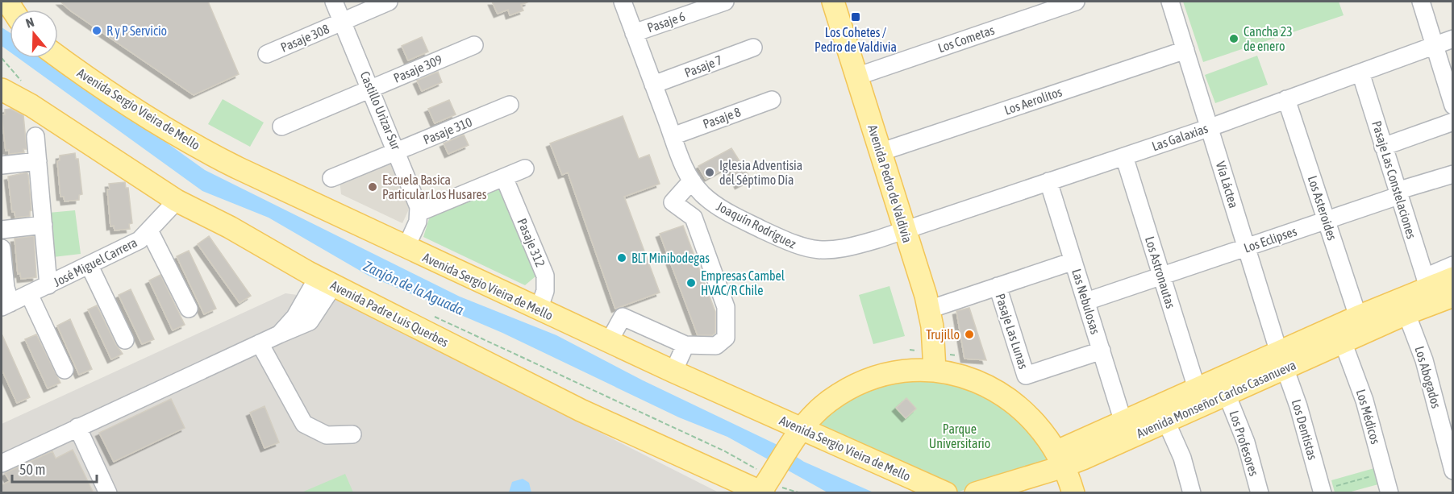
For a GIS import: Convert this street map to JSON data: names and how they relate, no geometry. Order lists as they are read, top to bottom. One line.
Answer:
{"streets":{"main road":["Avenida Sergio Vieira de Mello","Avenida Pedro de Valdivia","Avenida Padre Luis Querbes","Avenida Monseñor Carlos Casanueva"],"street":["Pasaje 6","Pasaje 308","Los Cometas","Pasaje 7","Pasaje 309","Los Aerolitos","Castillo Urizar Sur","Pasaje 8","Pasaje 310","Las Galaxias","Pasaje Las Constelaciones","Vía Láctea","Los Asteroides","Joaquín Rodríguez","Los Eclipses","Pasaje 312","José Miguel Carrera","Los Astronautas","Las Nebulosas","Pasaje Las Lunas","Los Abogados","Los Médicos","Los Dentistas","Los Profesores"]},"crossings":[["Pasaje 6","Joaquín Rodríguez"],["Pasaje 308","Castillo Urizar Sur"],["Los Cometas","Avenida Pedro de Valdivia"],["Pasaje 7","Joaquín Rodríguez"],["Pasaje 309","Castillo Urizar Sur"],["Los Aerolitos","Avenida Pedro de Valdivia"],["Los Aerolitos","Vía Láctea"],["Avenida Sergio Vieira de Mello","Pasaje 312"],["Castillo Urizar Sur","Pasaje 310"],["Pasaje 8","Joaquín Rodríguez"],["Las Galaxias","Pasaje Las Constelaciones"],["Las Galaxias","Avenida Pedro de Valdivia"],["Las Galaxias","Vía Láctea"],["Las Galaxias","Los Asteroides"],["Las Galaxias","Joaquín Rodríguez"],["Las Galaxias","Los Astronautas"],["Las Galaxias","Las Nebulosas"],["Pasaje Las Constelaciones","Los Eclipses"],["Pasaje Las Constelaciones","Avenida Monseñor Carlos Casanueva"],["Avenida Pedro de Valdivia","Joaquín Rodríguez"],["Vía Láctea","Los Eclipses"],["Vía Láctea","Avenida Monseñor Carlos Casanueva"],["Vía Láctea","Los Dentistas"],["Los Asteroides","Los Eclipses"],["Los Asteroides","Avenida Monseñor Carlos Casanueva"],["Los Eclipses","Los Astronautas"],["Los Eclipses","Las Nebulosas"],["José Miguel Carrera","Avenida Padre Luis Querbes"],["Los Astronautas","Avenida Monseñor Carlos Casanueva"],["Las Nebulosas","Pasaje Las Lunas"],["Las Nebulosas","Avenida Monseñor Carlos Casanueva"],["Los Abogados","Avenida Monseñor Carlos Casanueva"],["Avenida Monseñor Carlos Casanueva","Los Médicos"],["Avenida Monseñor Carlos Casanueva","Los Dentistas"],["Avenida Monseñor Carlos Casanueva","Los Profesores"]],"water":["Zanjón de la Aguada"],"parks":["Parque Universitario"],"places":{"transit":["Los Cohetes / Pedro de Valdivia"],"other":["R y P Servicio","Cancha 23 de enero","Iglesia Adventisia del Séptimo Día","Escuela Basica Particular Los Husares","BLT Minibodegas","Empresas Cambel HVAC/R Chile","Trujillo"]},"scale_bar":"50 m","north":"top"}
